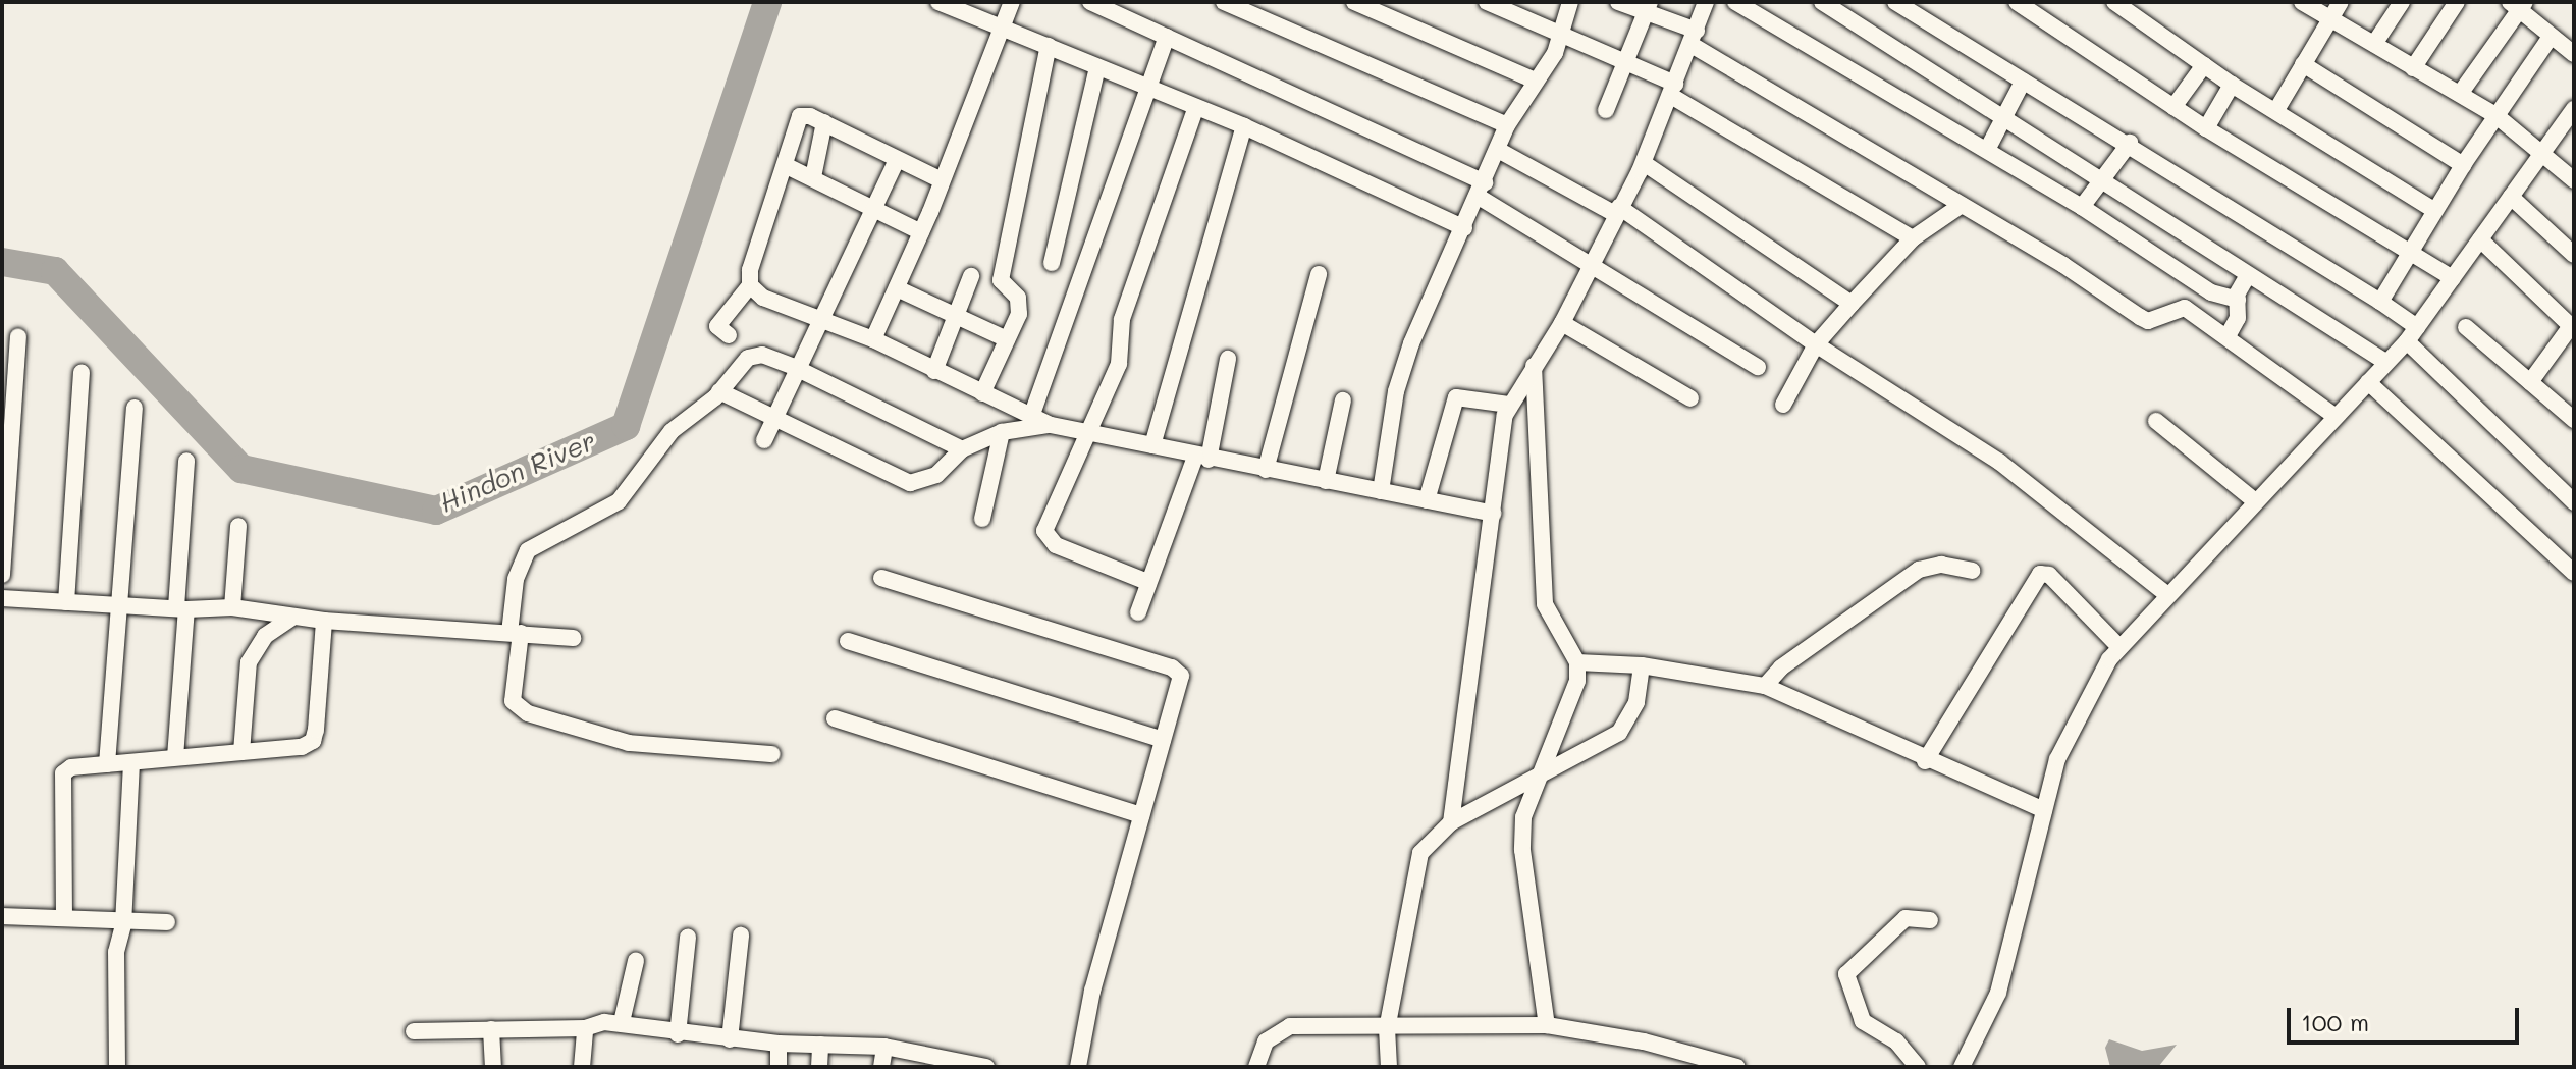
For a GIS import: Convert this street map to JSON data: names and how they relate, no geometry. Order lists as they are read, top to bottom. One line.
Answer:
{"water":["Hindon River"],"scale_bar":"100 m"}
